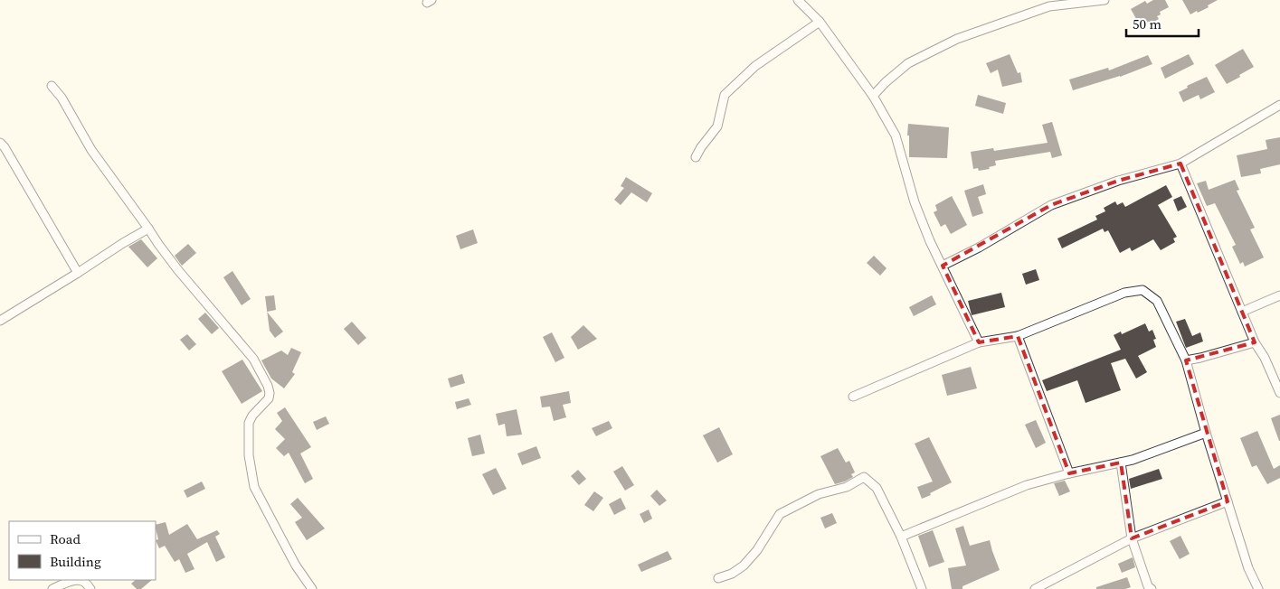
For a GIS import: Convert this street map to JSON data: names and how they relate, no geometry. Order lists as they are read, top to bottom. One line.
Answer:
{"legend":["Road","Building"],"scale_bar":"50 m"}
